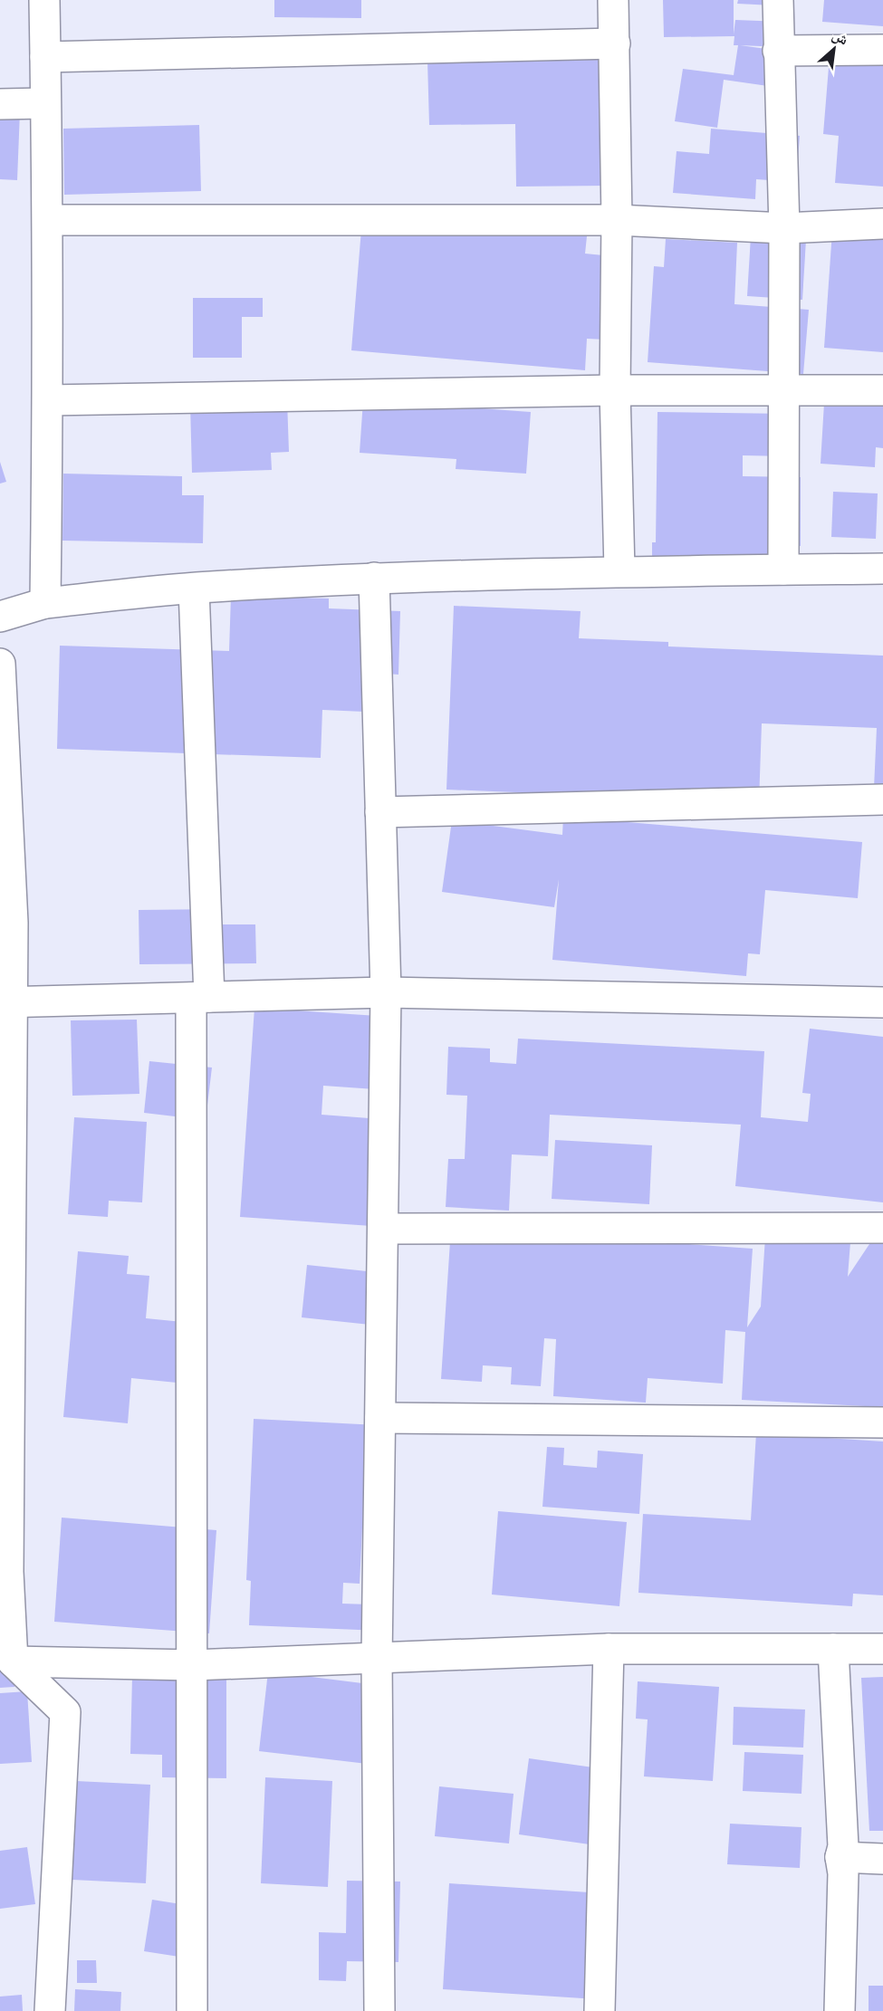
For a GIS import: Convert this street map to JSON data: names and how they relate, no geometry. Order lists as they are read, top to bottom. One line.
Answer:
{"north":"top right"}
